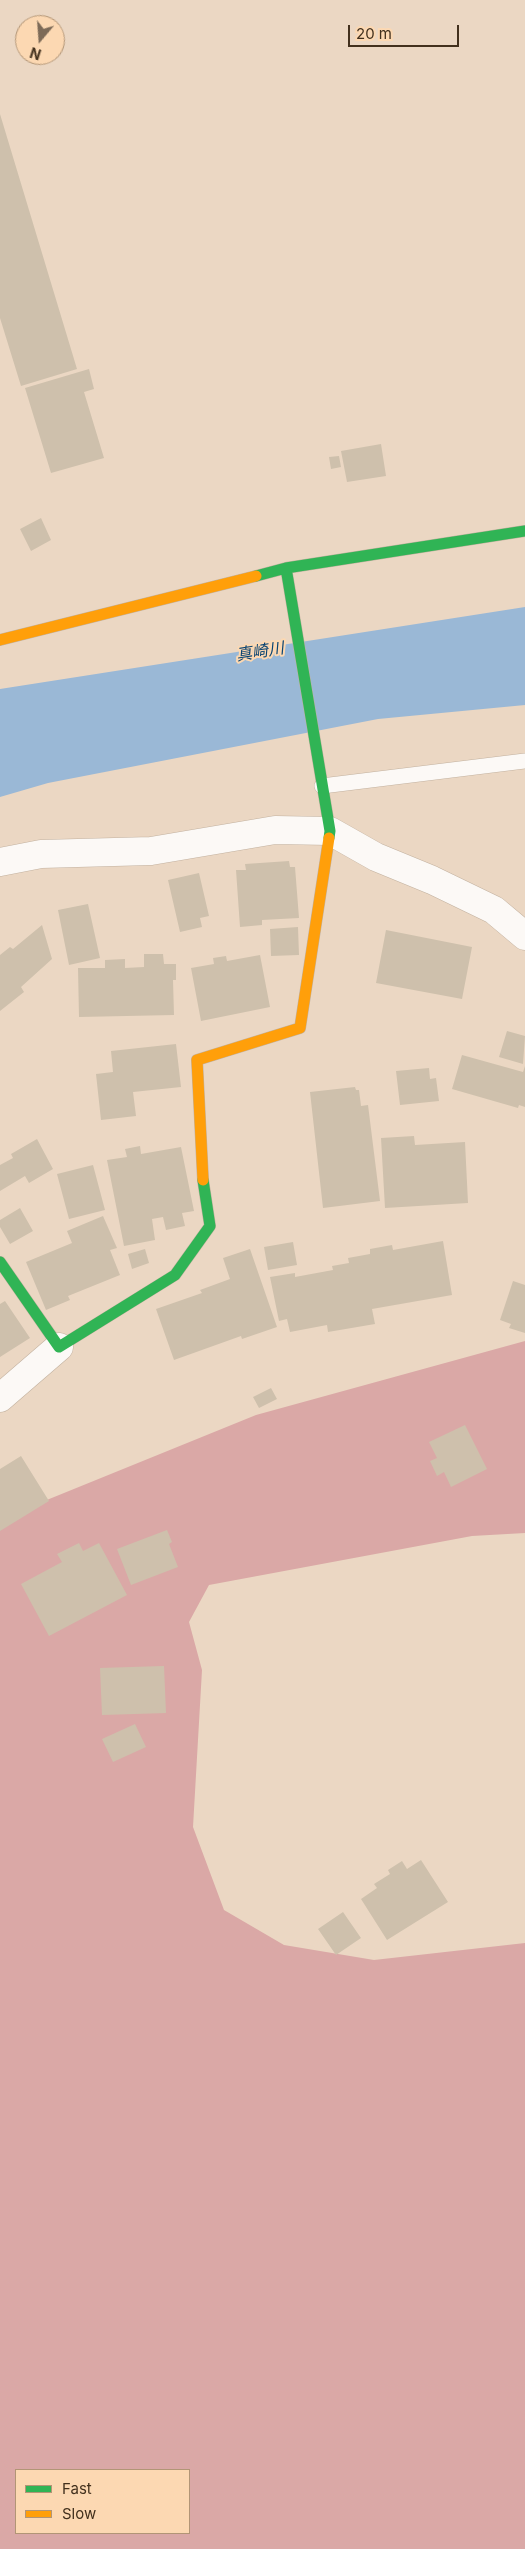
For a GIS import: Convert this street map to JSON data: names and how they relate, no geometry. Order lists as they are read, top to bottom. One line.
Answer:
{"water":["真崎川"],"legend":["Fast","Slow"],"scale_bar":"20 m","north":"bottom"}
